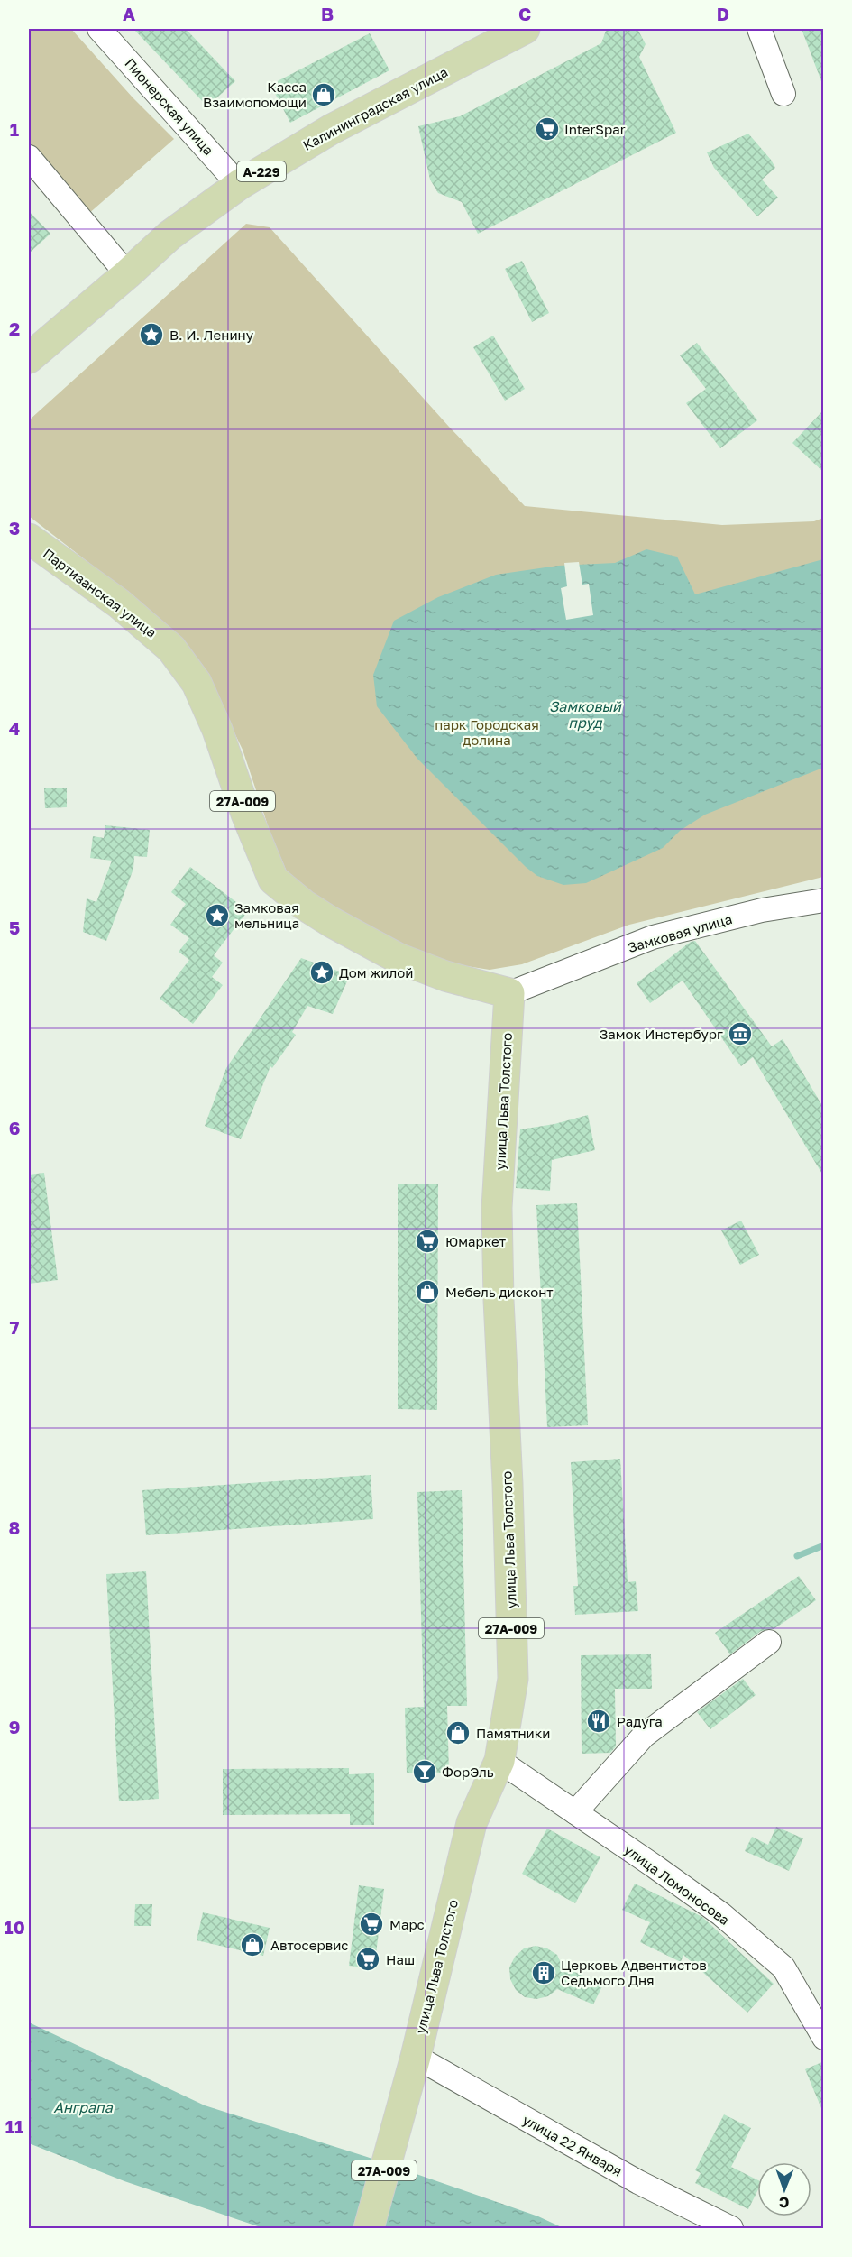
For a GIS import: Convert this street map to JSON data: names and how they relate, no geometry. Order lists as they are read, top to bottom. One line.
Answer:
{"streets":{"main road":["Калининградская улица","А-229","Партизанская улица","27А-009","улица Льва Толстого"],"street":["Пионерская улица","Замковая улица","улица Ломоносова","улица 22 Января"]},"crossings":[["Пионерская улица","Калининградская улица"],["Партизанская улица","Замковая улица"],["Партизанская улица","улица Льва Толстого"],["Замковая улица","улица Льва Толстого"],["улица Льва Толстого","улица Ломоносова"],["улица Льва Толстого","улица 22 Января"]],"water":["Замковый пруд","Анграпа"],"parks":["парк Городская долина"],"places":{"shop":["Касса Взаимопомощи","Мебель дисконт","Памятники","Автосервис"],"supermarket":["InterSpar","Юмаркет","Марс","Наш"],"place":["В. И. Ленину","Замковая мельница","Дом жилой"],"museum":["Замок Инстербург"],"restaurant":["Радуга"],"bar":["ФорЭль"],"building":["Церковь Адвентистов Седьмого Дня"]},"north":"bottom","grid":{"columns":["A","B","C","D"],"rows":["1","2","3","4","5","6","7","8","9","10","11"]}}
